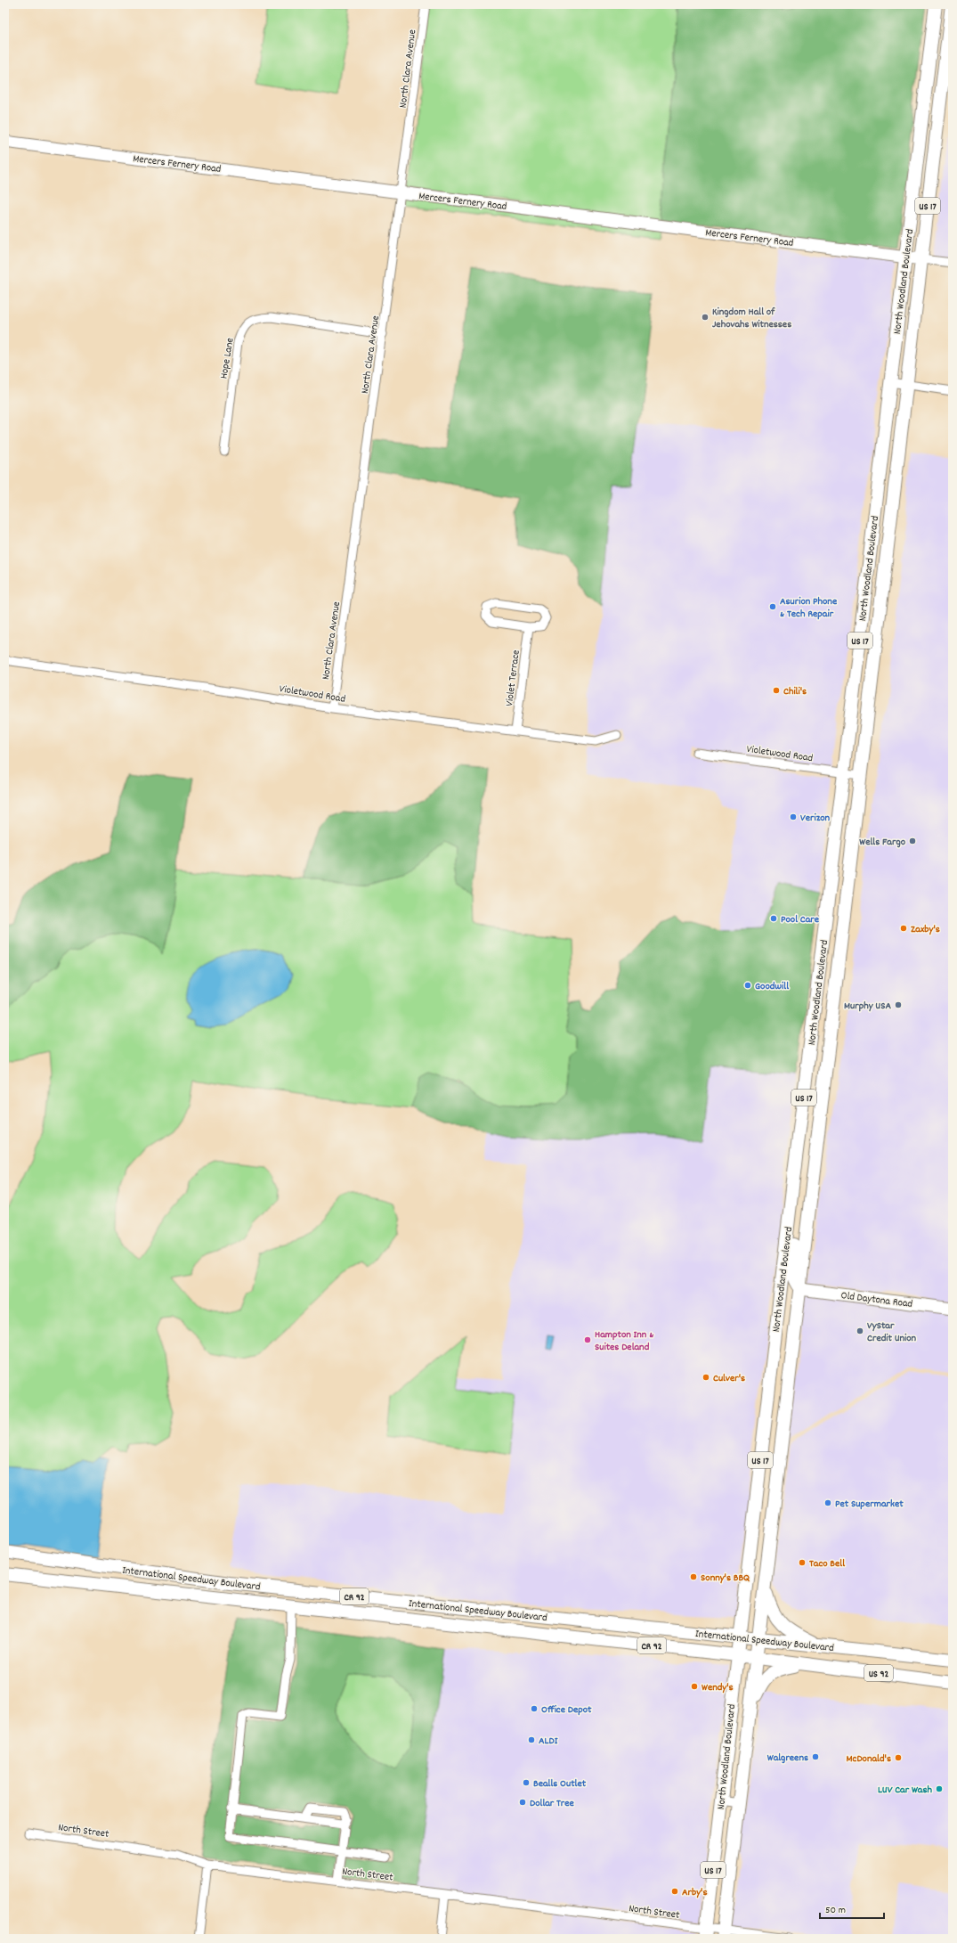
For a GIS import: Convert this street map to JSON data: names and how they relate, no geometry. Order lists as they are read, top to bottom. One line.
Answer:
{"streets":{"main road":["US 17","North Woodland Boulevard","International Speedway Boulevard","CR 92","US 92"],"street":["North Clara Avenue","Mercers Fernery Road","Hope Lane","Violet Terrace","Violetwood Road","Old Daytona Road","North Street"]},"crossings":[["North Clara Avenue","Mercers Fernery Road"],["North Clara Avenue","Hope Lane"],["North Clara Avenue","Violetwood Road"],["Mercers Fernery Road","North Woodland Boulevard"],["North Woodland Boulevard","Violetwood Road"],["North Woodland Boulevard","Old Daytona Road"],["North Woodland Boulevard","International Speedway Boulevard"],["North Woodland Boulevard","US 92"],["North Woodland Boulevard","North Street"],["Violet Terrace","Violetwood Road"],["International Speedway Boulevard","US 92"]],"places":["Kingdom Hall of Jehovahs Witnesses","Asurion Phone & Tech Repair","Chili's","Verizon","Wells Fargo","Pool Care","Zaxby's","Goodwill","Murphy USA","VyStar Credit Union","Hampton Inn & Suites Deland","Culver's","Pet Supermarket","Taco Bell","Sonny's BBQ","Wendy's","Office Depot","ALDI","Walgreens","McDonald's","Bealls Outlet","LUV Car Wash","Dollar Tree","Arby's"],"scale_bar":"50 m"}
